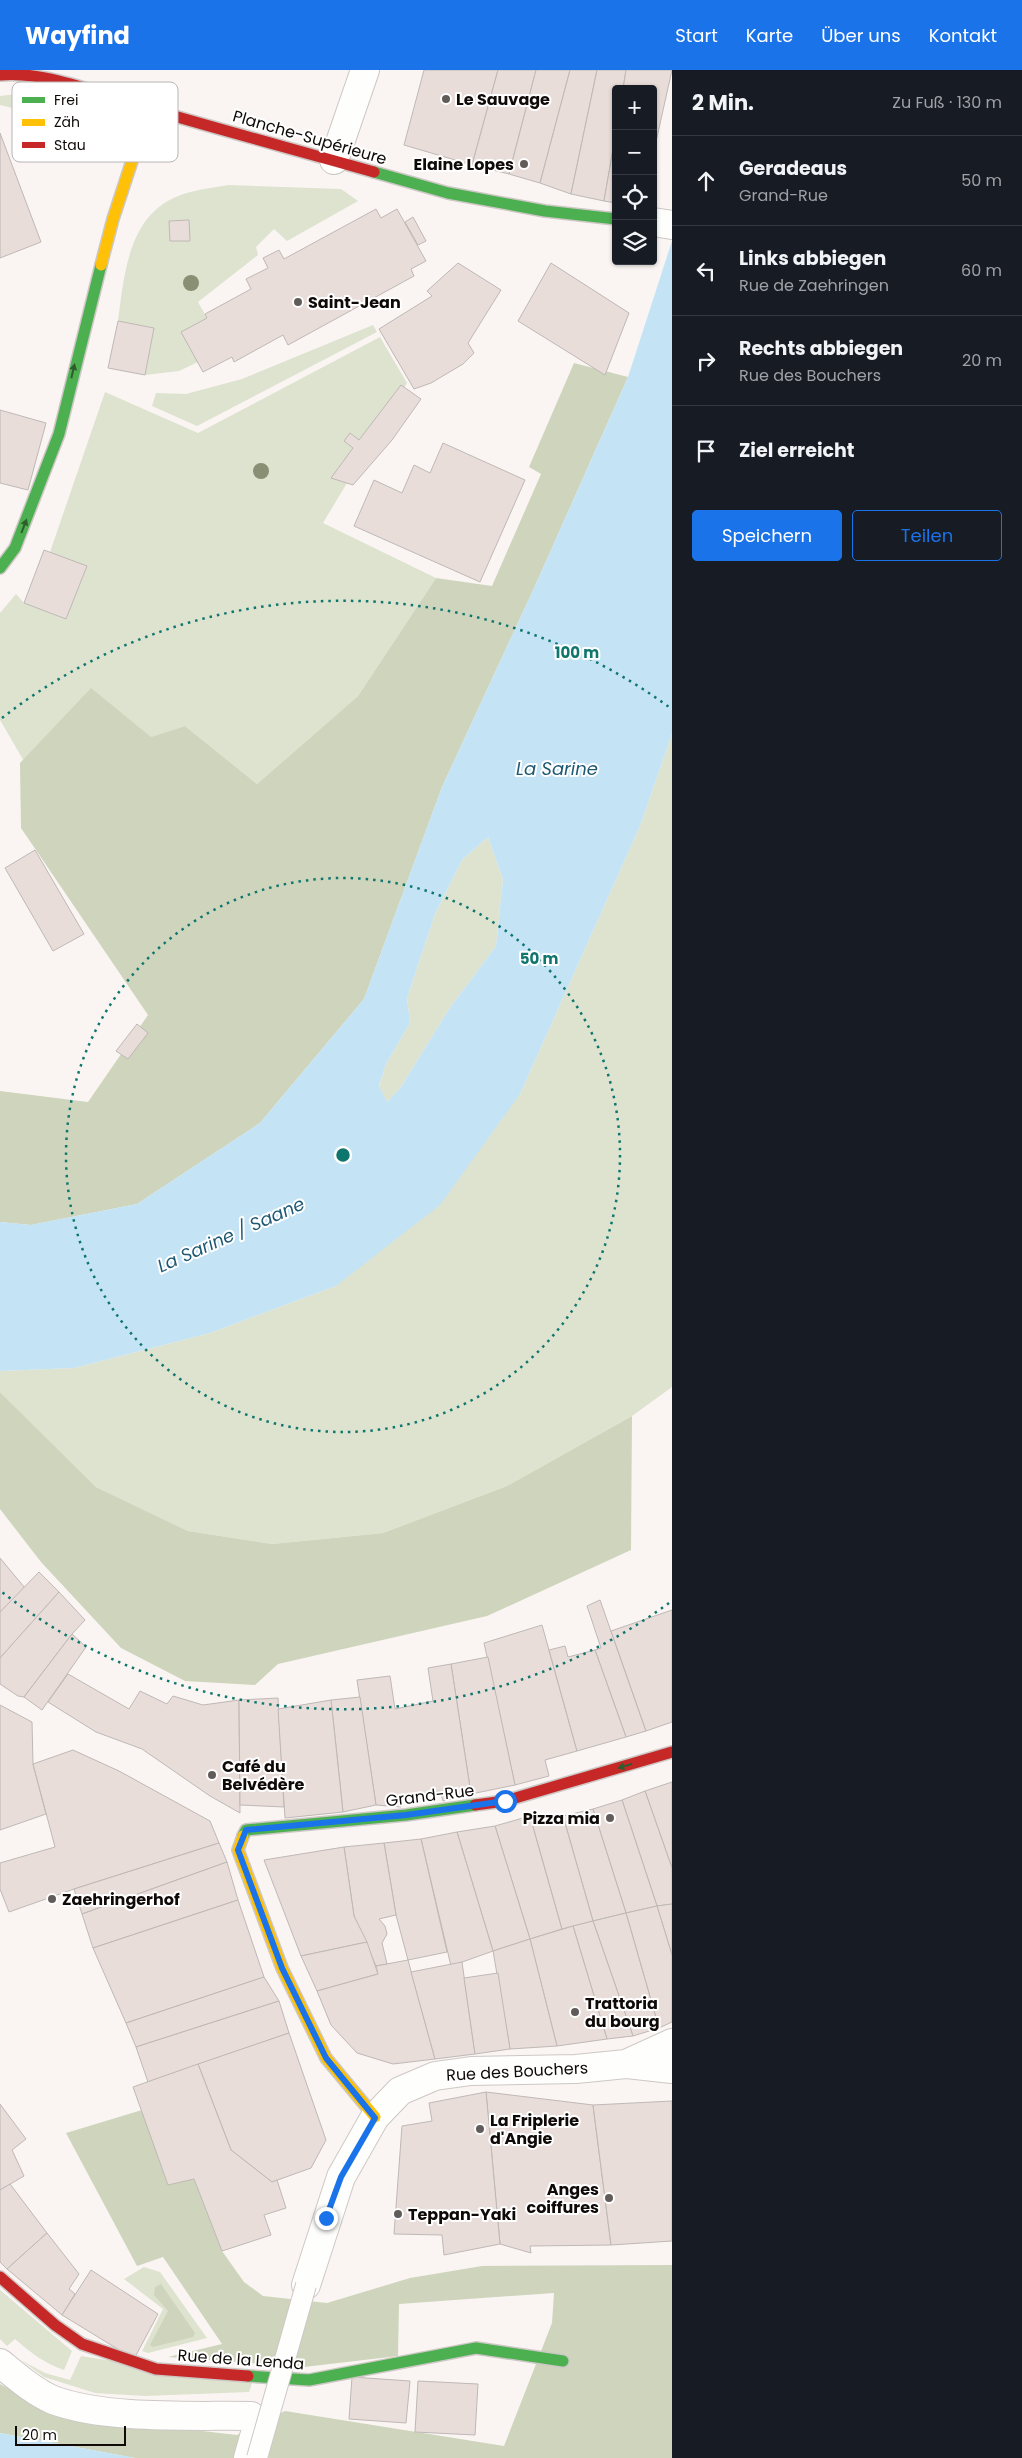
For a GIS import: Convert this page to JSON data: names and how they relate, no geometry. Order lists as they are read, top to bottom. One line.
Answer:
{"streets":{"street":["Planche-Supérieure","Grand-Rue","Rue des Bouchers","Rue de la Lenda"]},"crossings":[["Grand-Rue","Rue des Bouchers"]],"water":["La Sarine","La Sarine / Saane"],"places":["Le Sauvage","Elaine Lopes","Saint-Jean","Café du Belvédère","Pizza mia","Zaehringerhof","Trattoria du bourg","La Friplerie d'Angie","Anges coiffures","Teppan-Yaki"],"legend":["Frei","Zäh","Stau"],"scale_bar":"20 m","page":{"header":"Wayfind","nav":["Start","Karte","Über uns","Kontakt"],"heading":["2 Min.","Zu Fuß · 130 m"],"map_buttons":["+","−"],"list":[["Geradeaus","Grand-Rue","50 m"],["Links abbiegen","Rue de Zaehringen","60 m"],["Rechts abbiegen","Rue des Bouchers","20 m"],"Ziel erreicht"],"buttons":["Speichern","Teilen"],"scale":"20 m"},"rings":["100 m","50 m"]}
